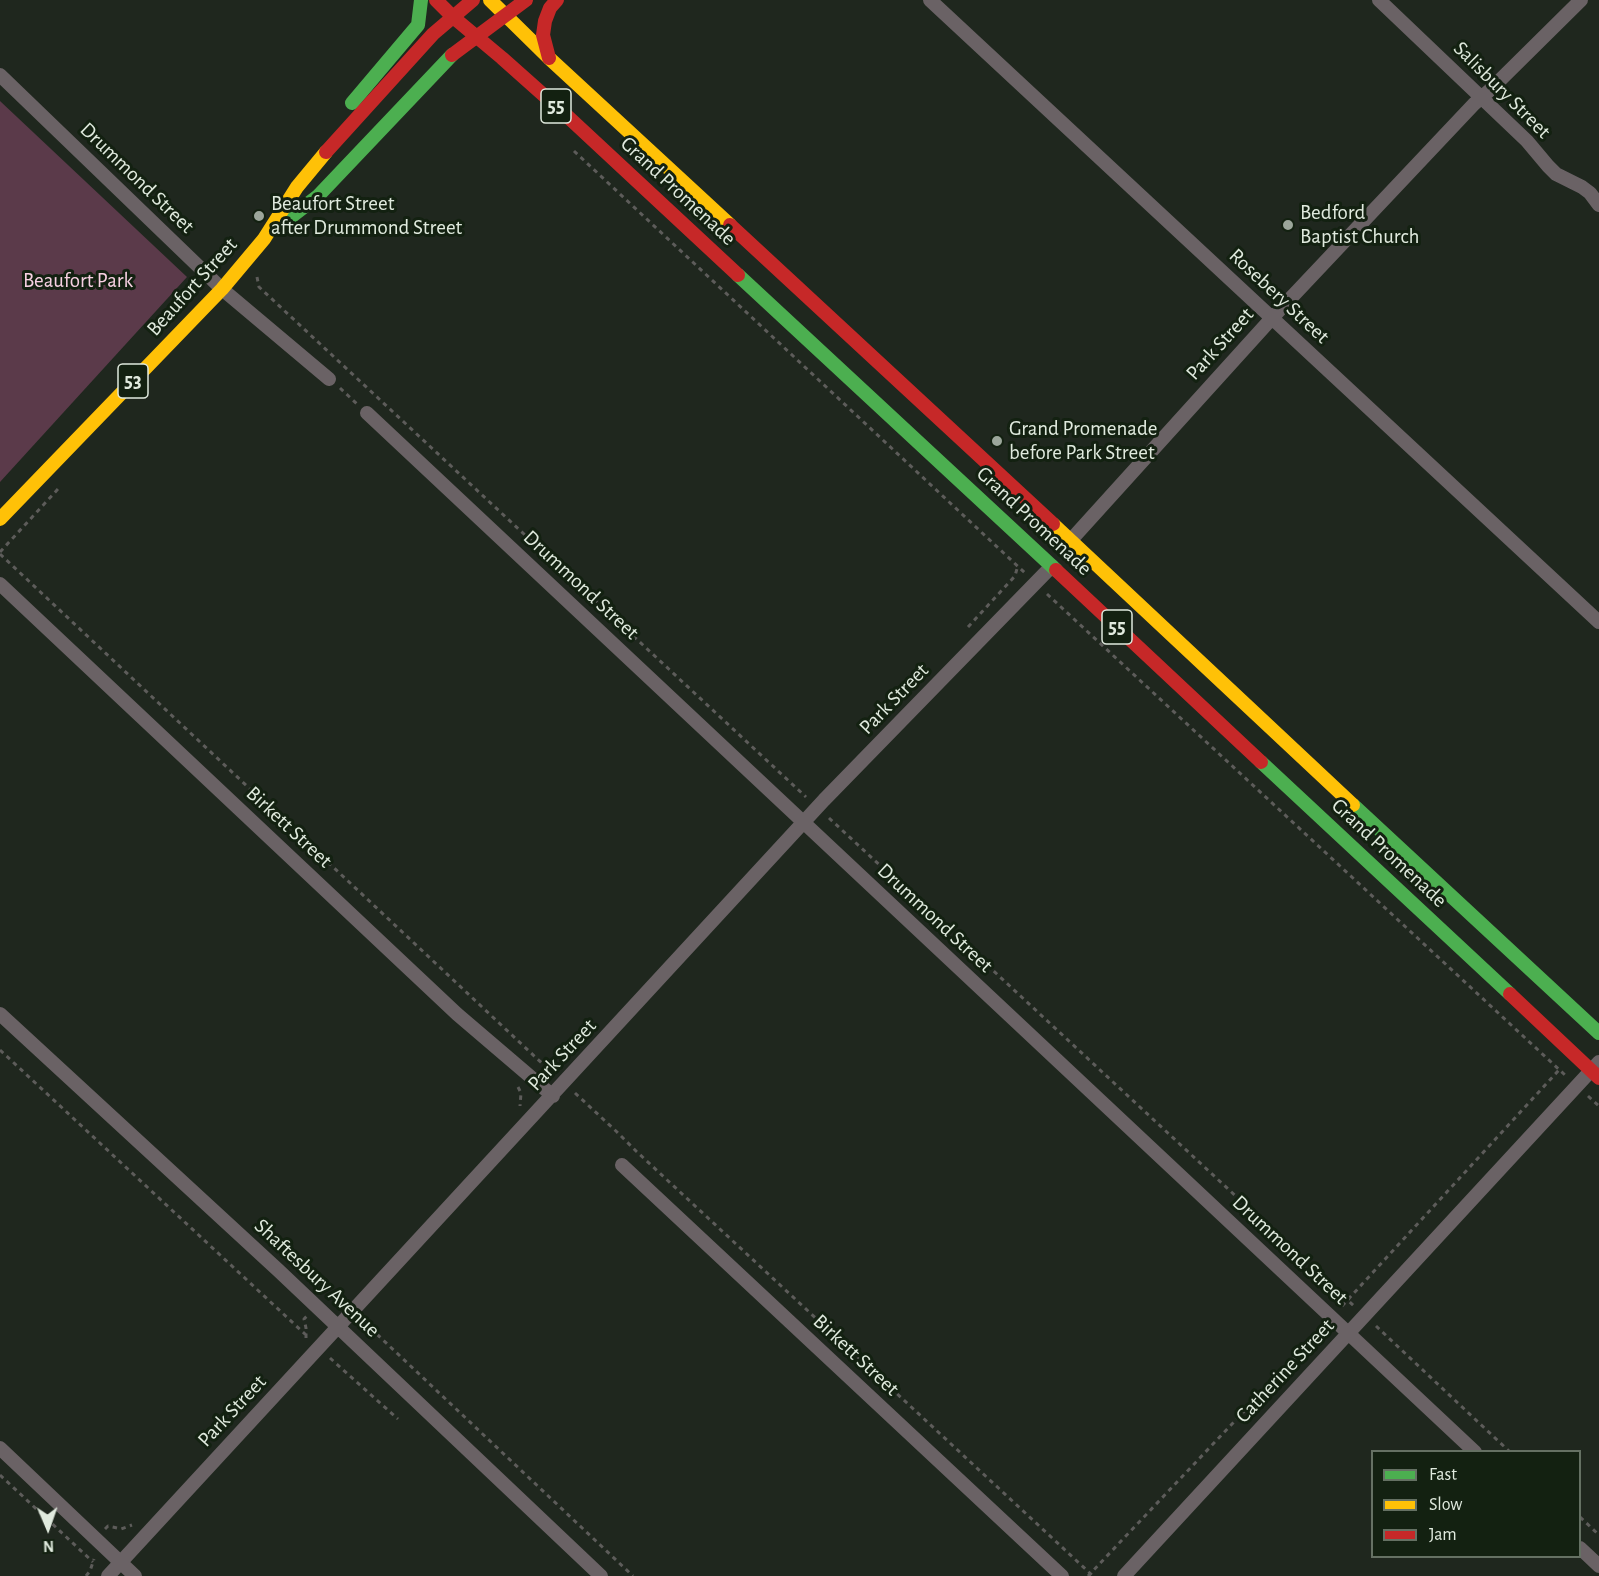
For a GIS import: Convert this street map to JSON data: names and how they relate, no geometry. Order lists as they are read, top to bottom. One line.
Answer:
{"streets":{"main road":["55","Grand Promenade","Beaufort Street","53"],"street":["Salisbury Street","Drummond Street","Rosebery Street","Park Street","Birkett Street","Shaftesbury Avenue","Catherine Street"]},"crossings":[["Salisbury Street","Park Street"],["Drummond Street","Beaufort Street"],["Drummond Street","Park Street"],["Drummond Street","Catherine Street"],["Grand Promenade","Beaufort Street"],["Grand Promenade","Park Street"],["Grand Promenade","Catherine Street"],["Rosebery Street","Park Street"],["Park Street","Birkett Street"],["Park Street","Shaftesbury Avenue"]],"parks":["Beaufort Park"],"places":["Beaufort Street after Drummond Street","Bedford Baptist Church","Grand Promenade before Park Street"],"legend":["Fast","Slow","Jam"],"north":"bottom"}
